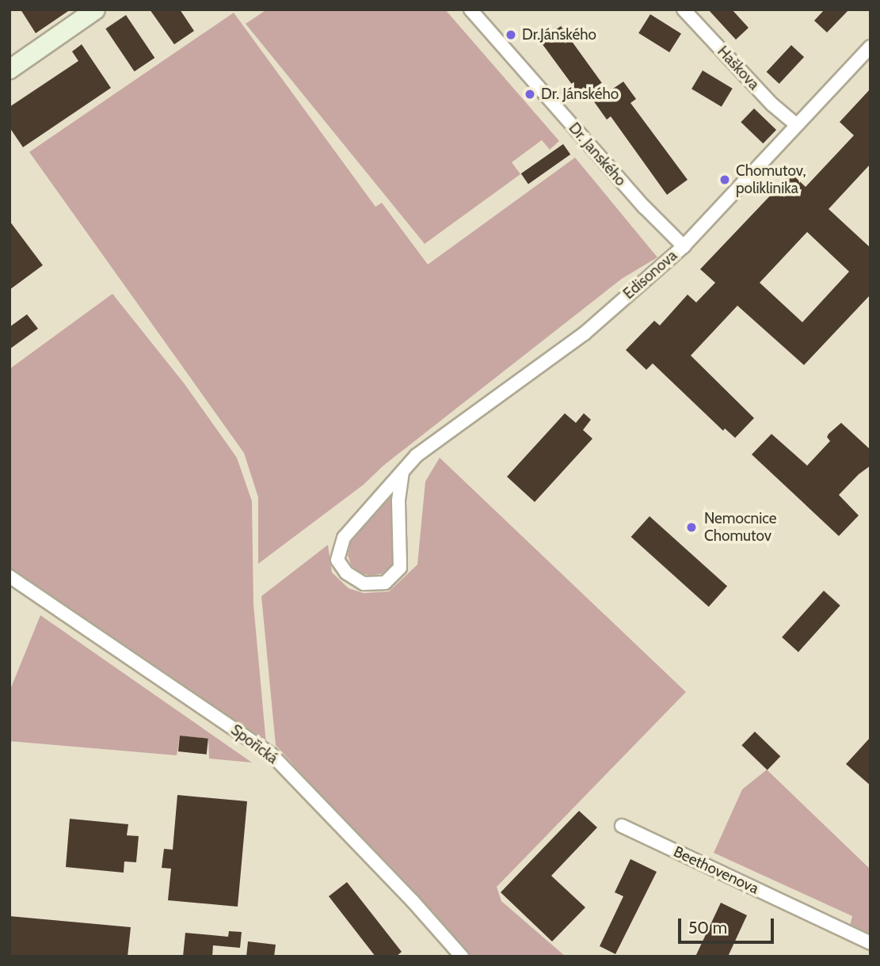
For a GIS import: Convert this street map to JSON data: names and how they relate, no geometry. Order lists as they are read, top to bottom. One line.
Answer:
{"streets":{"street":["Haškova","Dr. Janského","Edisonova","Spořická","Beethovenova"]},"crossings":[["Haškova","Edisonova"],["Dr. Janského","Edisonova"]],"places":["Dr.Jánského","Dr. Jánského","Chomutov, poliklinika","Nemocnice Chomutov"],"scale_bar":"50 m"}
